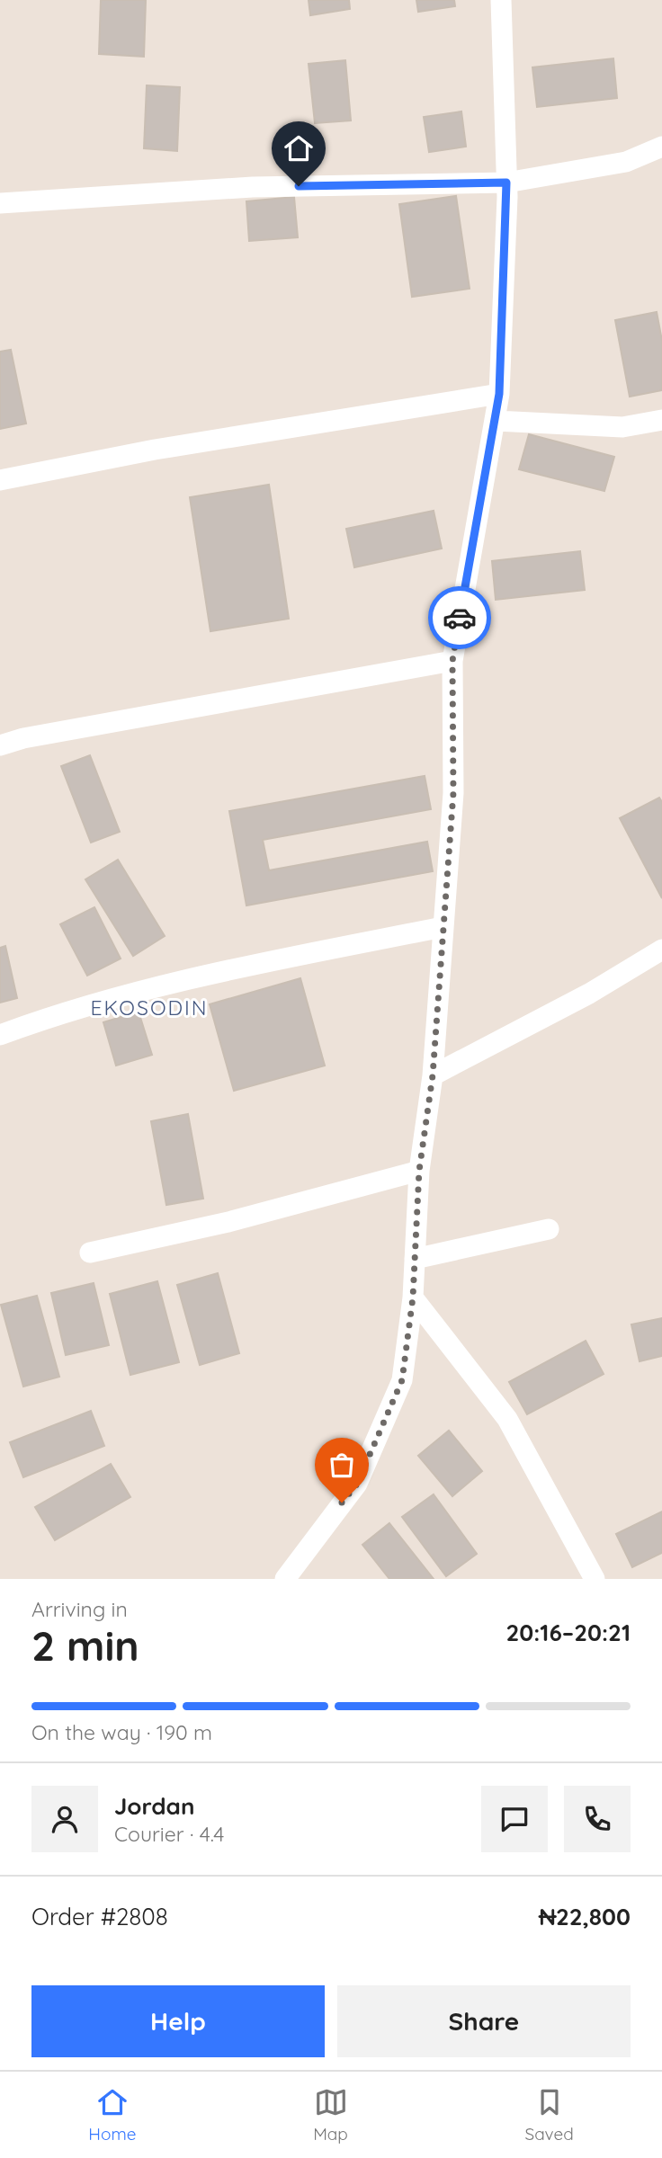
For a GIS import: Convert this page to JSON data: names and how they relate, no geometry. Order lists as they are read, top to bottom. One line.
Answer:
{"districts":["EKOSODIN"],"page":{"heading":["2 min","Arriving in","20:16–20:21"],"panel":["Jordan","Courier · 4.4","Order #2808","₦22,800"],"bar":"On the way · 190 m","buttons":["Help","Share"],"tabs":["Home","Map","Saved"]}}
